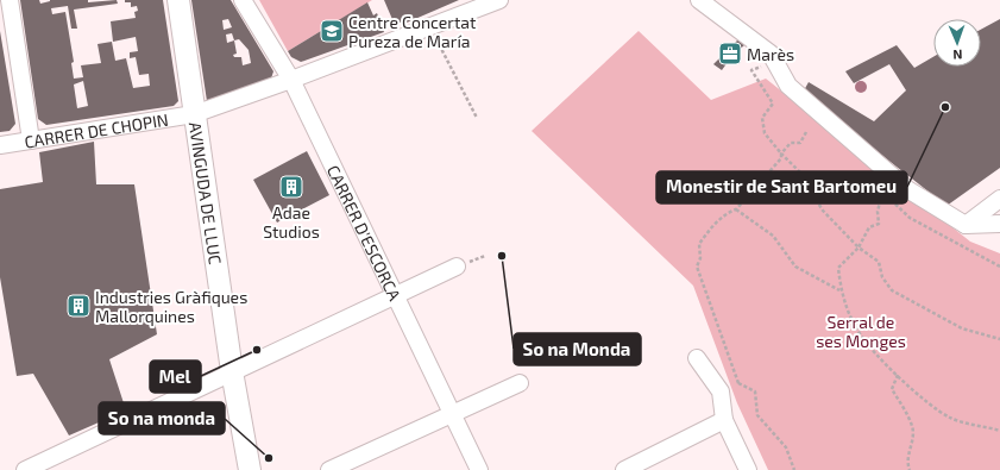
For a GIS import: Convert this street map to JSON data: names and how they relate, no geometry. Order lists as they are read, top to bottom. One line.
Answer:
{"streets":{"main road":["AVINGUDA DE LLUC"],"street":["CARRER DE CHOPIN","CARRER D'ESCORCA"]},"crossings":[["CARRER DE CHOPIN","AVINGUDA DE LLUC"],["CARRER DE CHOPIN","CARRER D'ESCORCA"]],"parks":["Serral de ses Monges"],"places":{"school or university":["Centre Concertat Pureza de María"],"office":["Marès"],"other":["Monestir de Sant Bartomeu","So na Monda","Mel","So na monda"],"building":["Adae Studios","Industries Gràfiques Mallorquines"]},"north":"bottom"}
